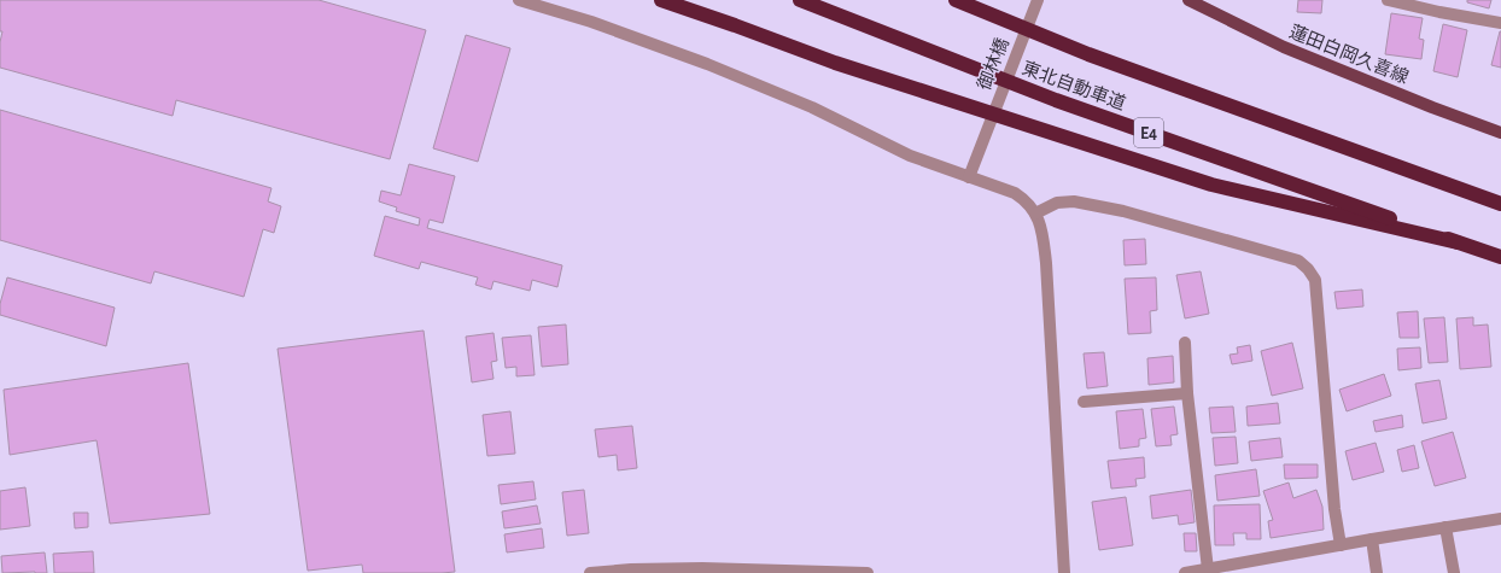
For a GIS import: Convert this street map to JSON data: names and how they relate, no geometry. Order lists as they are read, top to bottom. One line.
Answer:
{"streets":{"highway":["東北自動車道","E4"],"main road":["蓮田白岡久喜線"],"street":["御林橋"]}}
